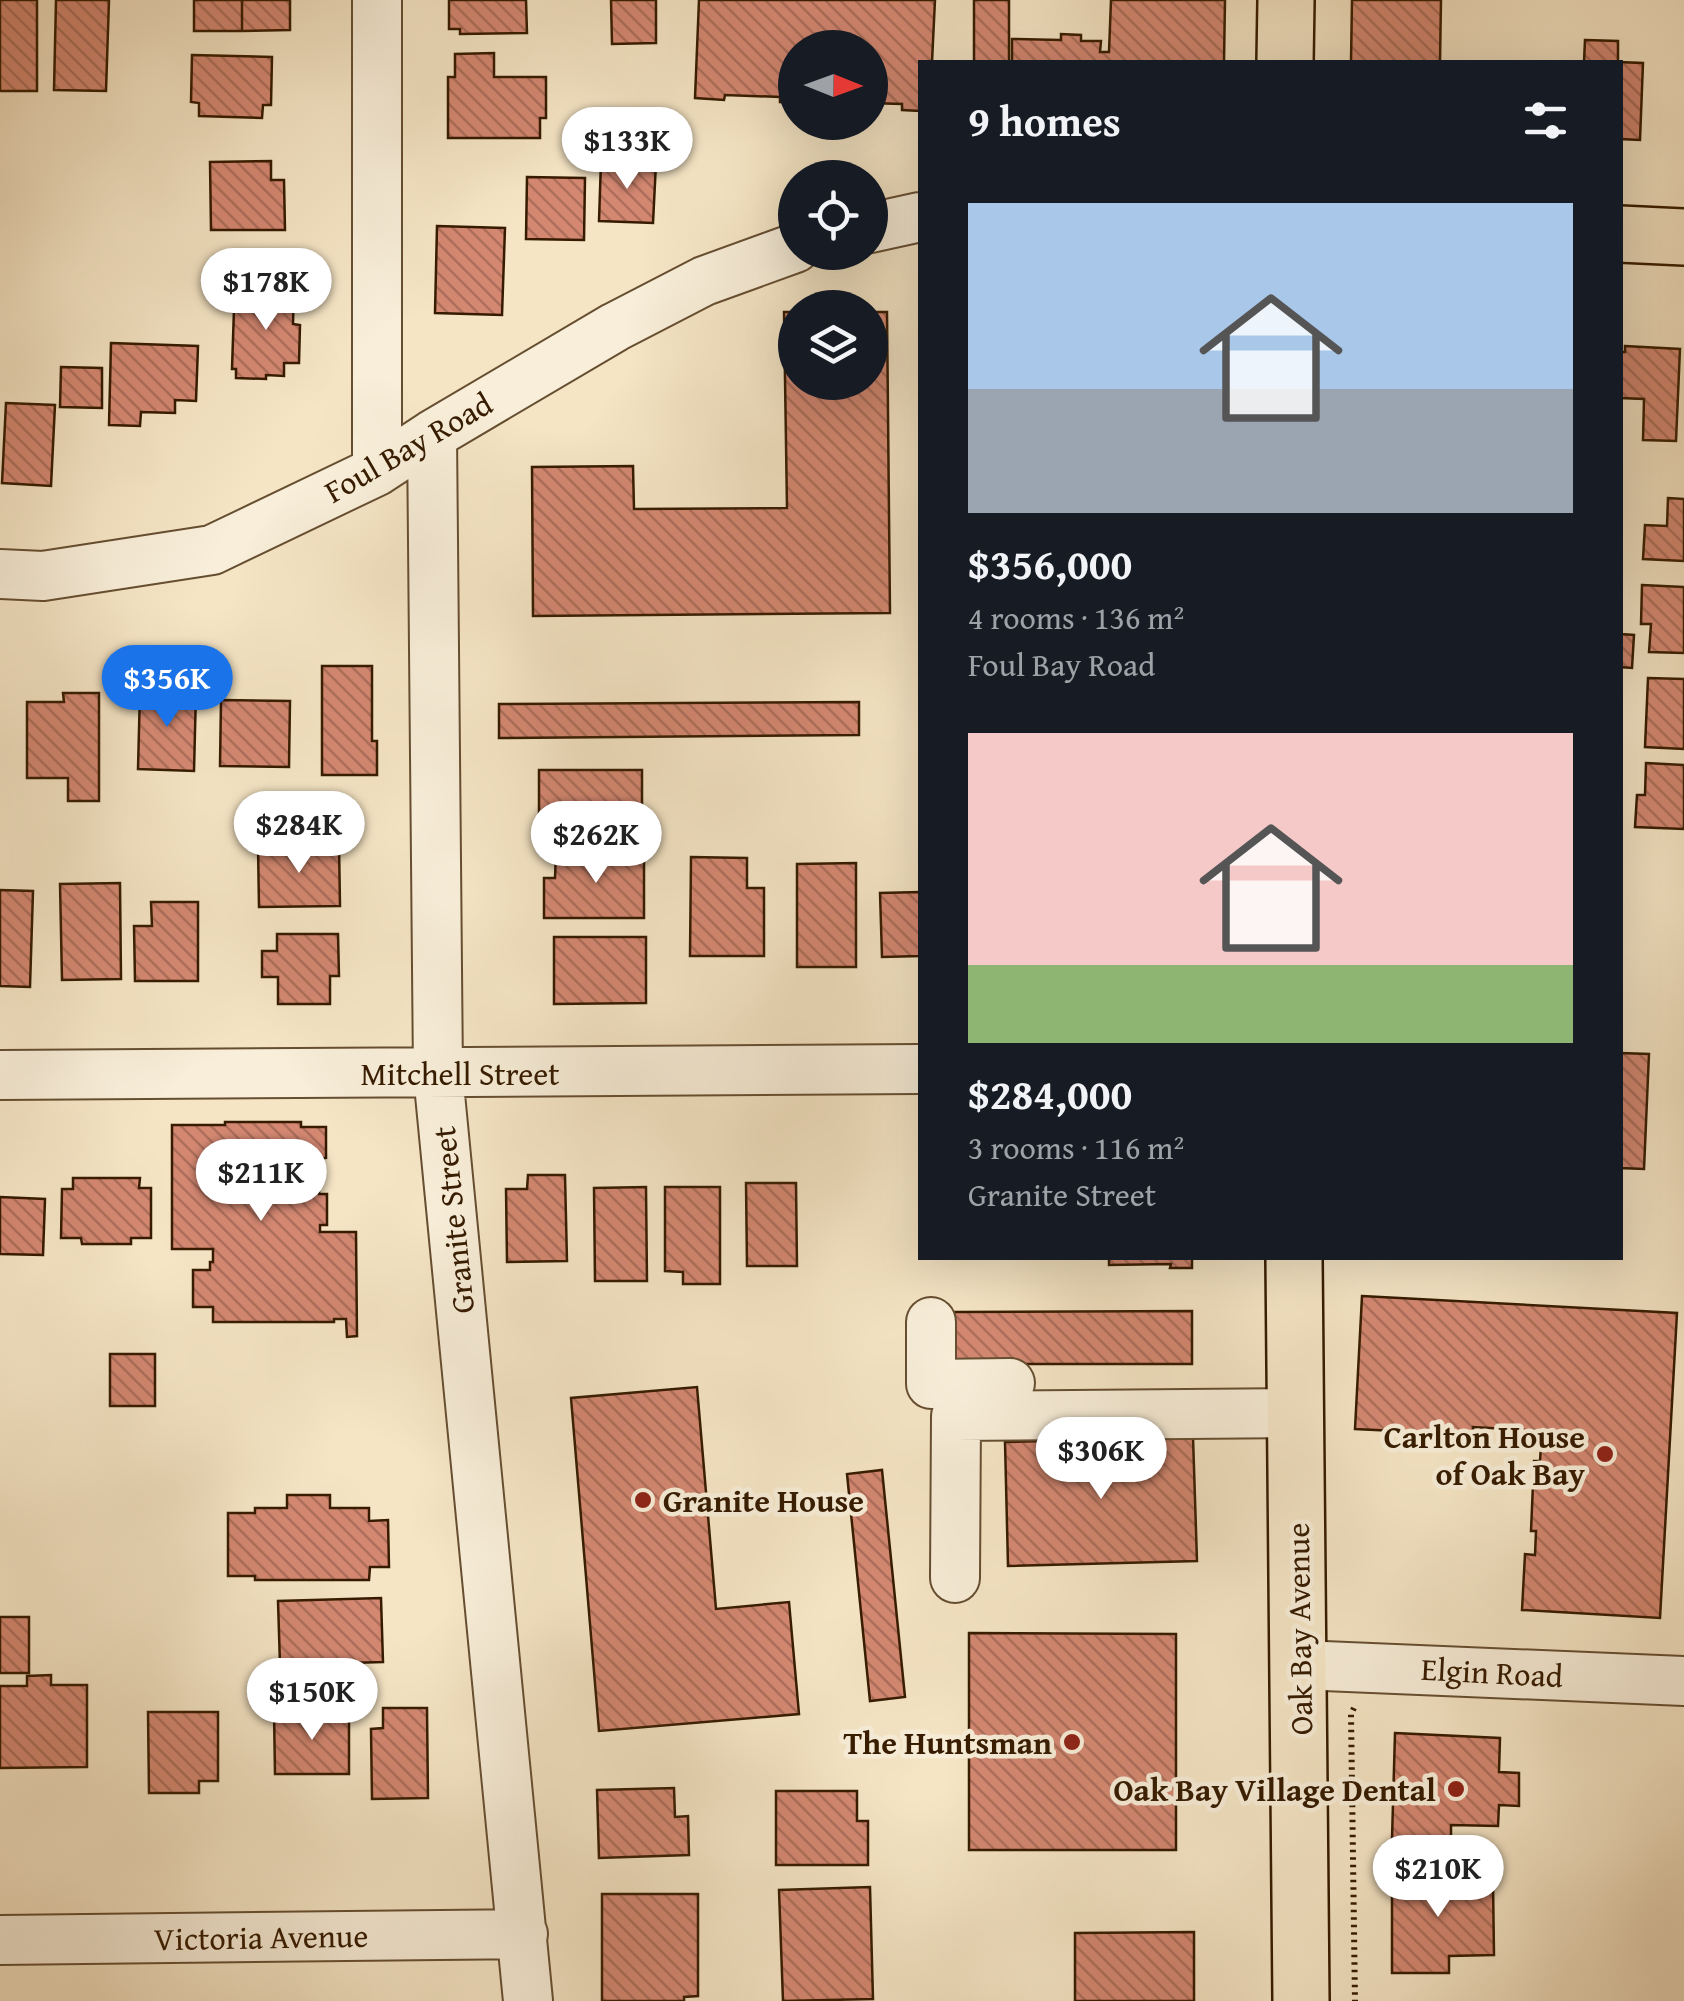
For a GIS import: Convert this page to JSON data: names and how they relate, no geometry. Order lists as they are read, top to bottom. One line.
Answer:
{"streets":{"main road":["Oak Bay Avenue"],"street":["Foul Bay Road","Mitchell Street","Granite Street","Elgin Road","Victoria Avenue"]},"crossings":[["Foul Bay Road","Granite Street"],["Mitchell Street","Granite Street"],["Granite Street","Victoria Avenue"],["Oak Bay Avenue","Elgin Road"]],"places":["Carlton House of Oak Bay","Granite House","The Huntsman","Oak Bay Village Dental"],"north":"right","page":{"heading":"9 homes","price":["$133K","$178K","$356K","$284K","$262K","$211K","$306K","$150K","$210K"],"list":[{"name":"$356,000","note":"4 rooms · 136 m² · Foul Bay Road"},{"name":"$284,000","note":"3 rooms · 116 m² · Granite Street"}]}}
